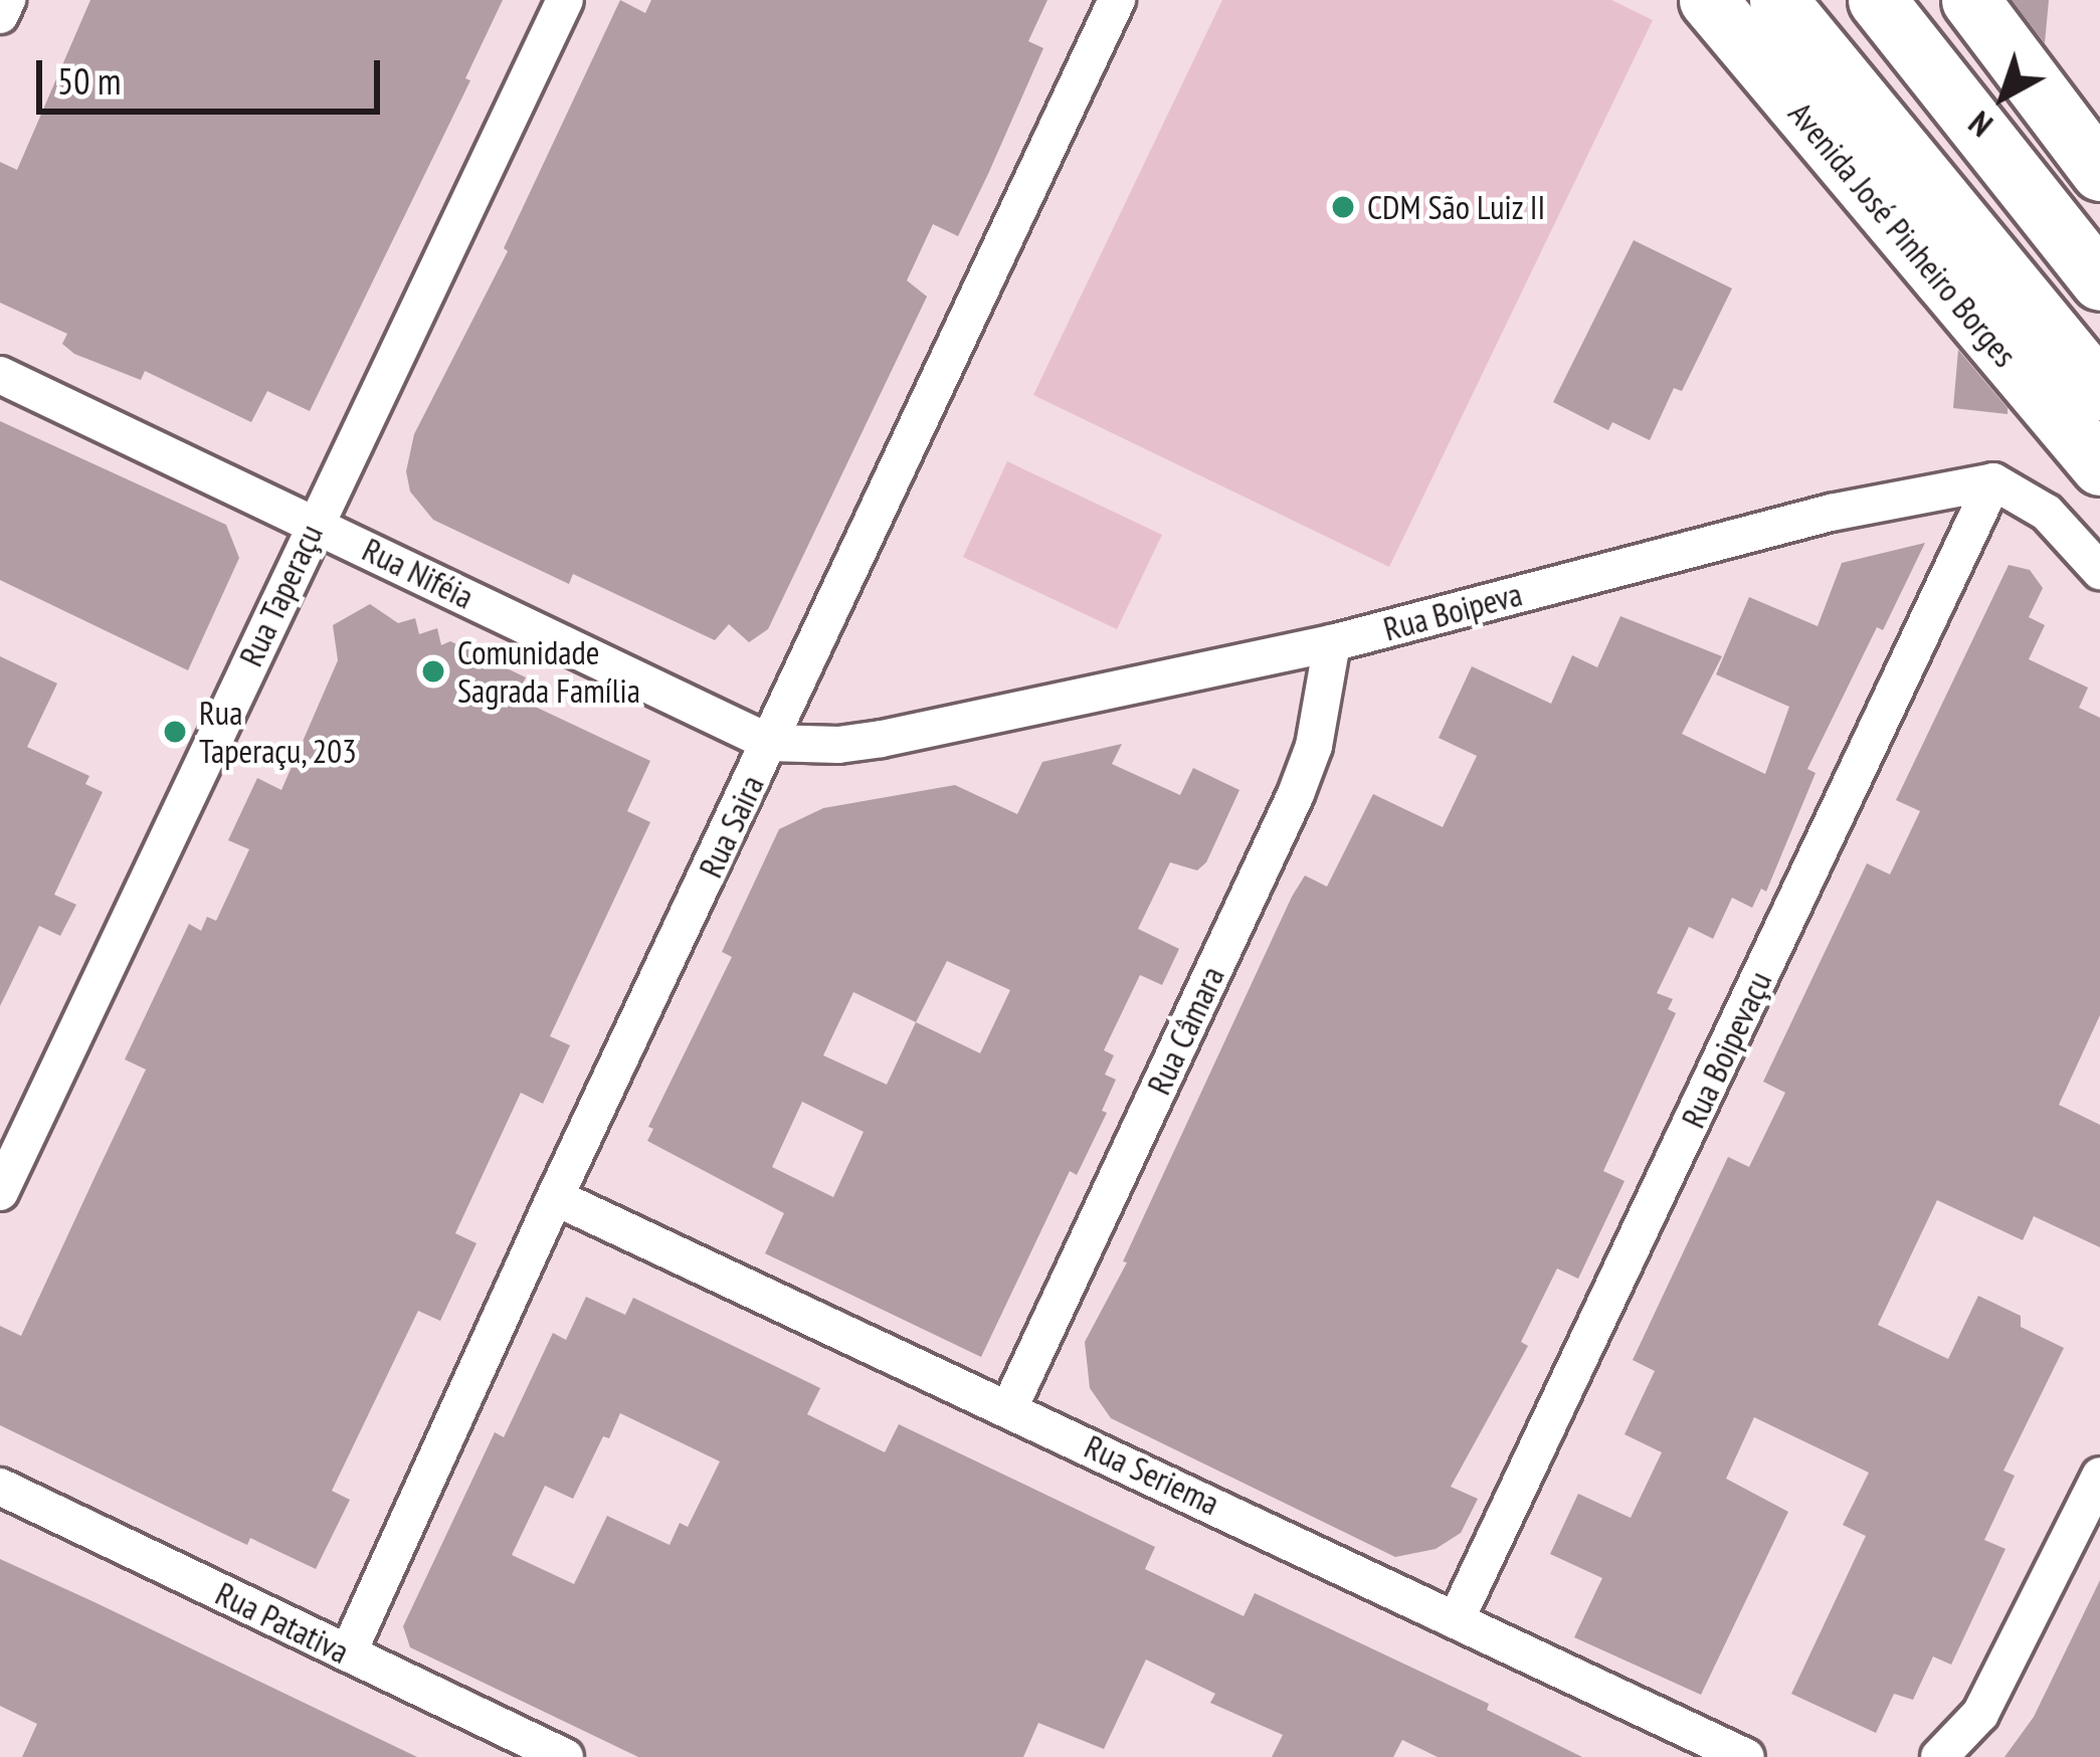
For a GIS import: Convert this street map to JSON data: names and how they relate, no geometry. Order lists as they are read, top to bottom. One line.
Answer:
{"streets":{"main road":["Avenida José Pinheiro Borges"],"street":["Rua Niféia","Rua Taperaçu","Rua Boipeva","Rua Saira","Rua Câmara","Rua Boipevaçu","Rua Seriema","Rua Patativa"]},"crossings":[["Rua Niféia","Rua Taperaçu"],["Rua Niféia","Rua Boipeva"],["Rua Niféia","Rua Saira"],["Rua Boipeva","Rua Saira"],["Rua Boipeva","Rua Câmara"],["Rua Boipeva","Rua Boipevaçu"],["Rua Saira","Rua Seriema"],["Rua Saira","Rua Patativa"],["Rua Câmara","Rua Seriema"],["Rua Boipevaçu","Rua Seriema"]],"places":["CDM São Luiz II","Comunidade Sagrada Família","Rua Taperaçu, 203"],"scale_bar":"50 m","north":"bottom left"}
